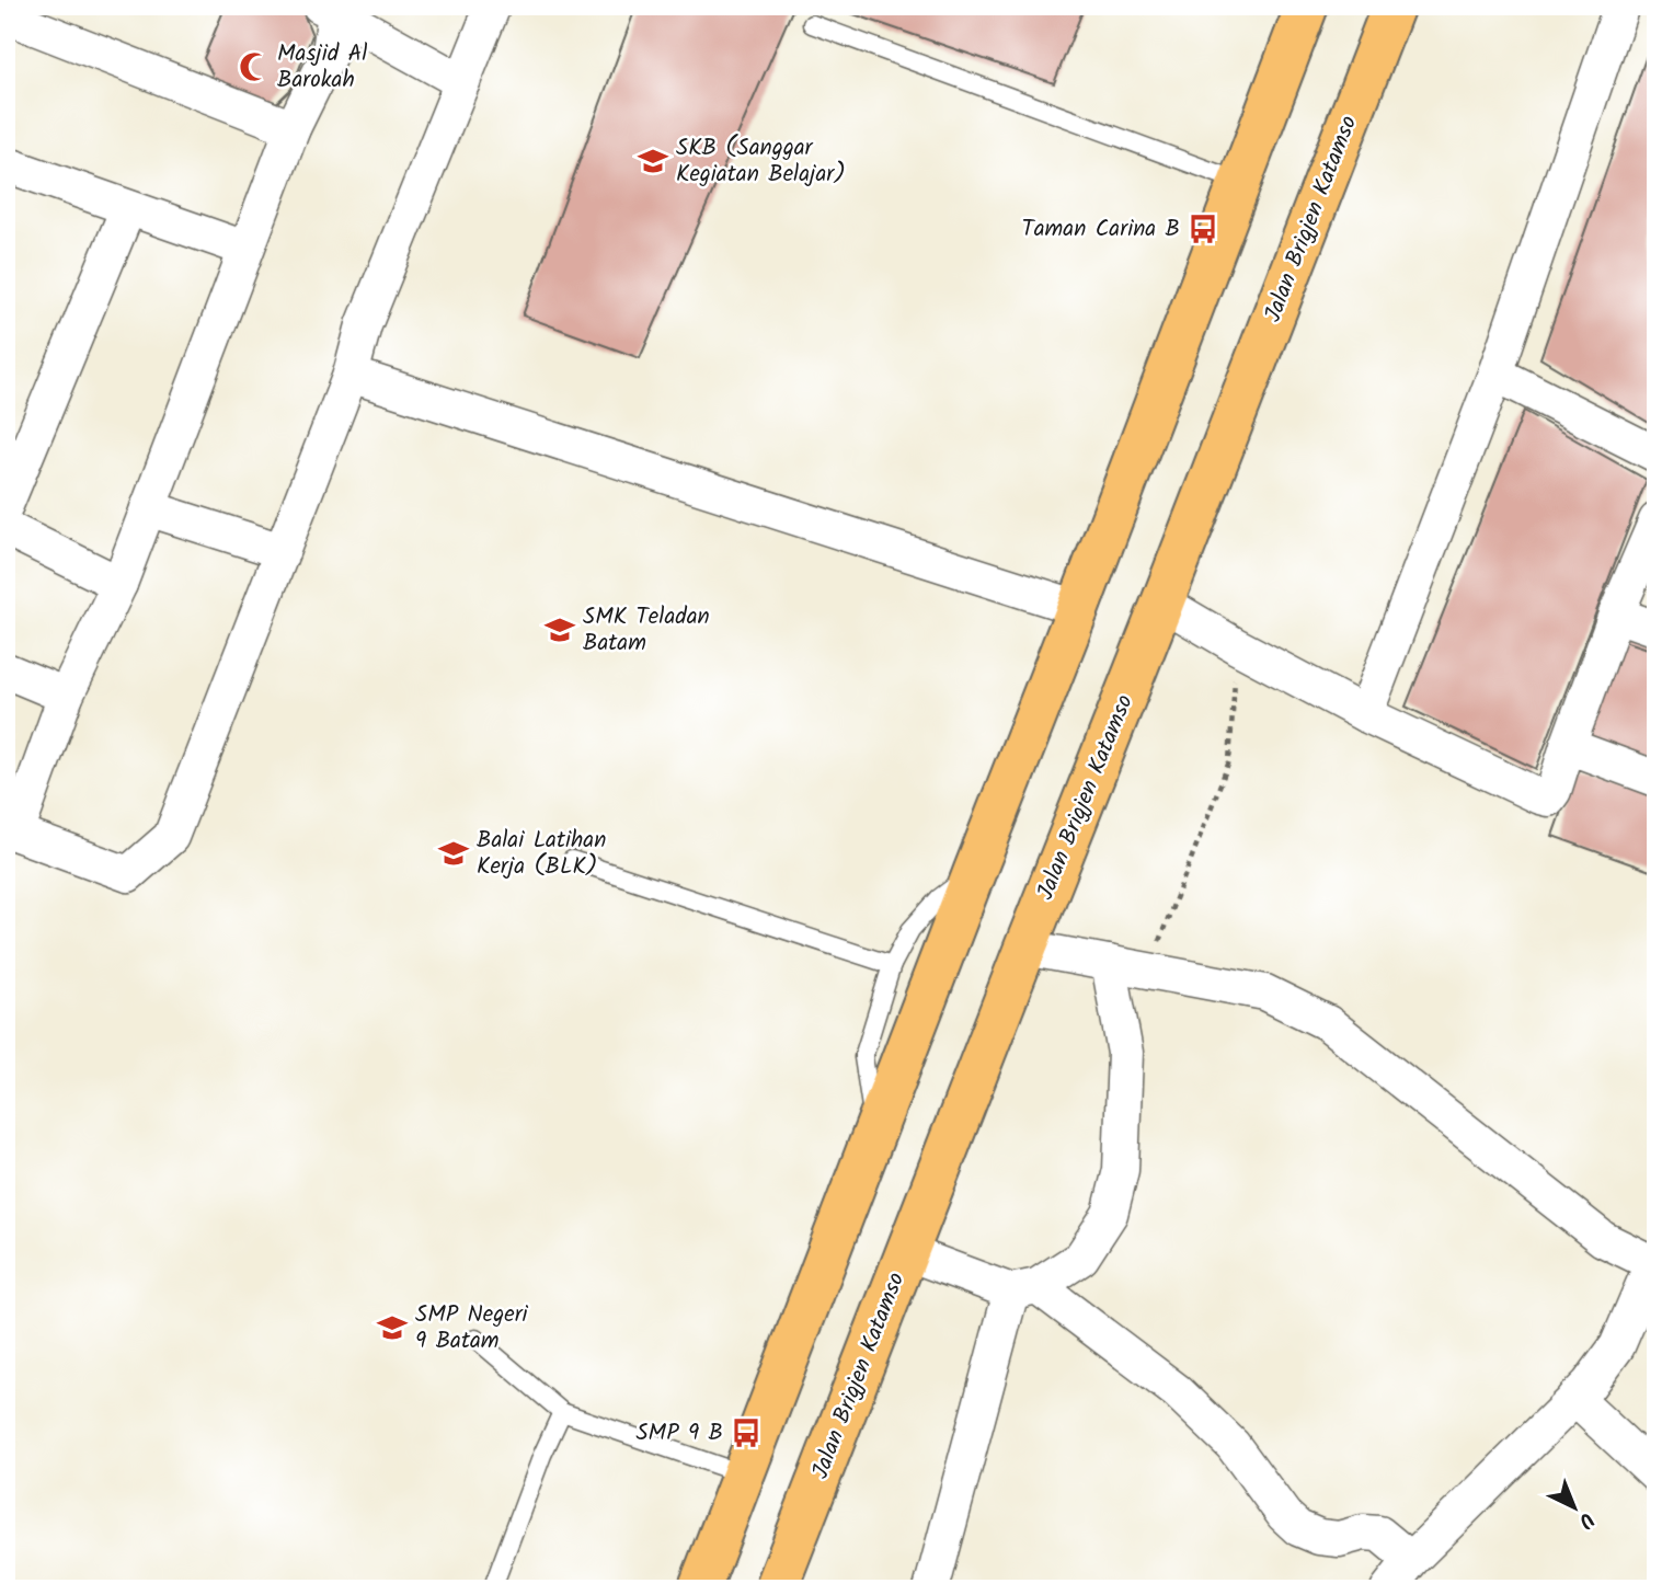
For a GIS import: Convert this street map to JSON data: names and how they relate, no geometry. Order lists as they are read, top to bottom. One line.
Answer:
{"streets":{"highway":["Jalan Brigjen Katamso"]},"places":{"mosque":["Masjid Al Barokah"],"school or university":["SKB (Sanggar Kegiatan Belajar)","SMK Teladan Batam","Balai Latihan Kerja (BLK)","SMP Negeri 9 Batam"],"bus stop":["Taman Carina B","SMP 9 B"]},"north":"bottom right"}
